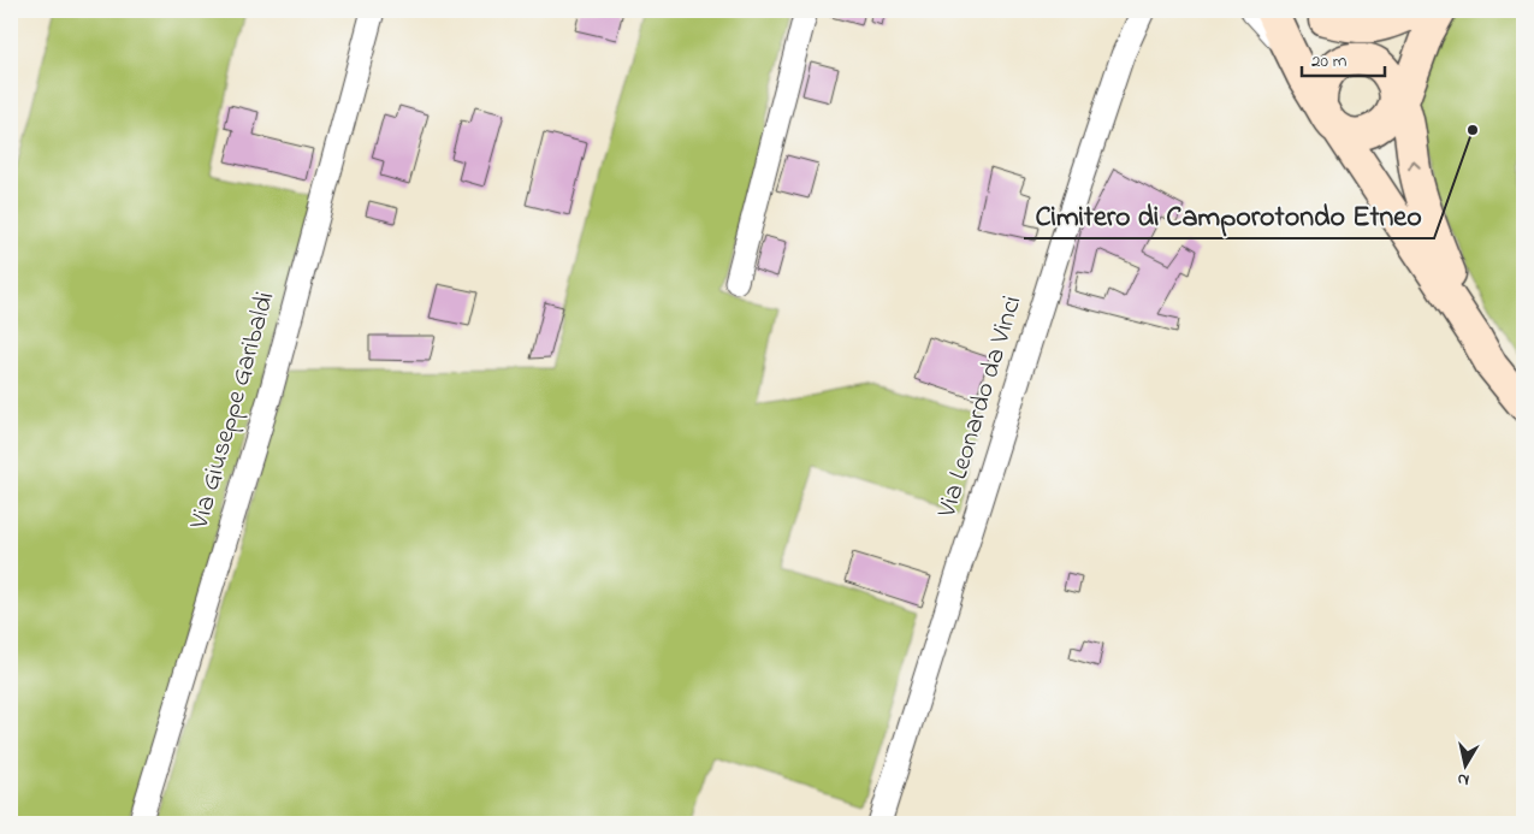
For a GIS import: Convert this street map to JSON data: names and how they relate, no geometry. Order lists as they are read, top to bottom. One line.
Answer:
{"streets":{"street":["Via Leonardo da Vinci","Via Giuseppe Garibaldi"]},"places":["Cimitero di Camporotondo Etneo"],"scale_bar":"20 m","north":"bottom"}
